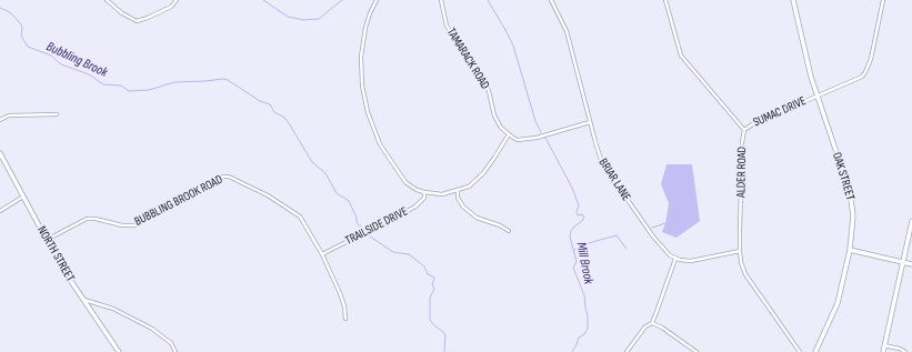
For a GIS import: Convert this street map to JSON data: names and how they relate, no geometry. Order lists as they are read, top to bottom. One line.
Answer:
{"streets":{"street":["TAMARACK ROAD","SUMAC DRIVE","ALDER ROAD","OAK STREET","BRIAR LANE","BUBBLING BROOK ROAD","TRAILSIDE DRIVE","NORTH STREET"]},"crossings":[["SUMAC DRIVE","ALDER ROAD"],["SUMAC DRIVE","OAK STREET"],["BUBBLING BROOK ROAD","TRAILSIDE DRIVE"],["BUBBLING BROOK ROAD","NORTH STREET"]],"water":["Bubbling Brook","Mill Brook"]}
